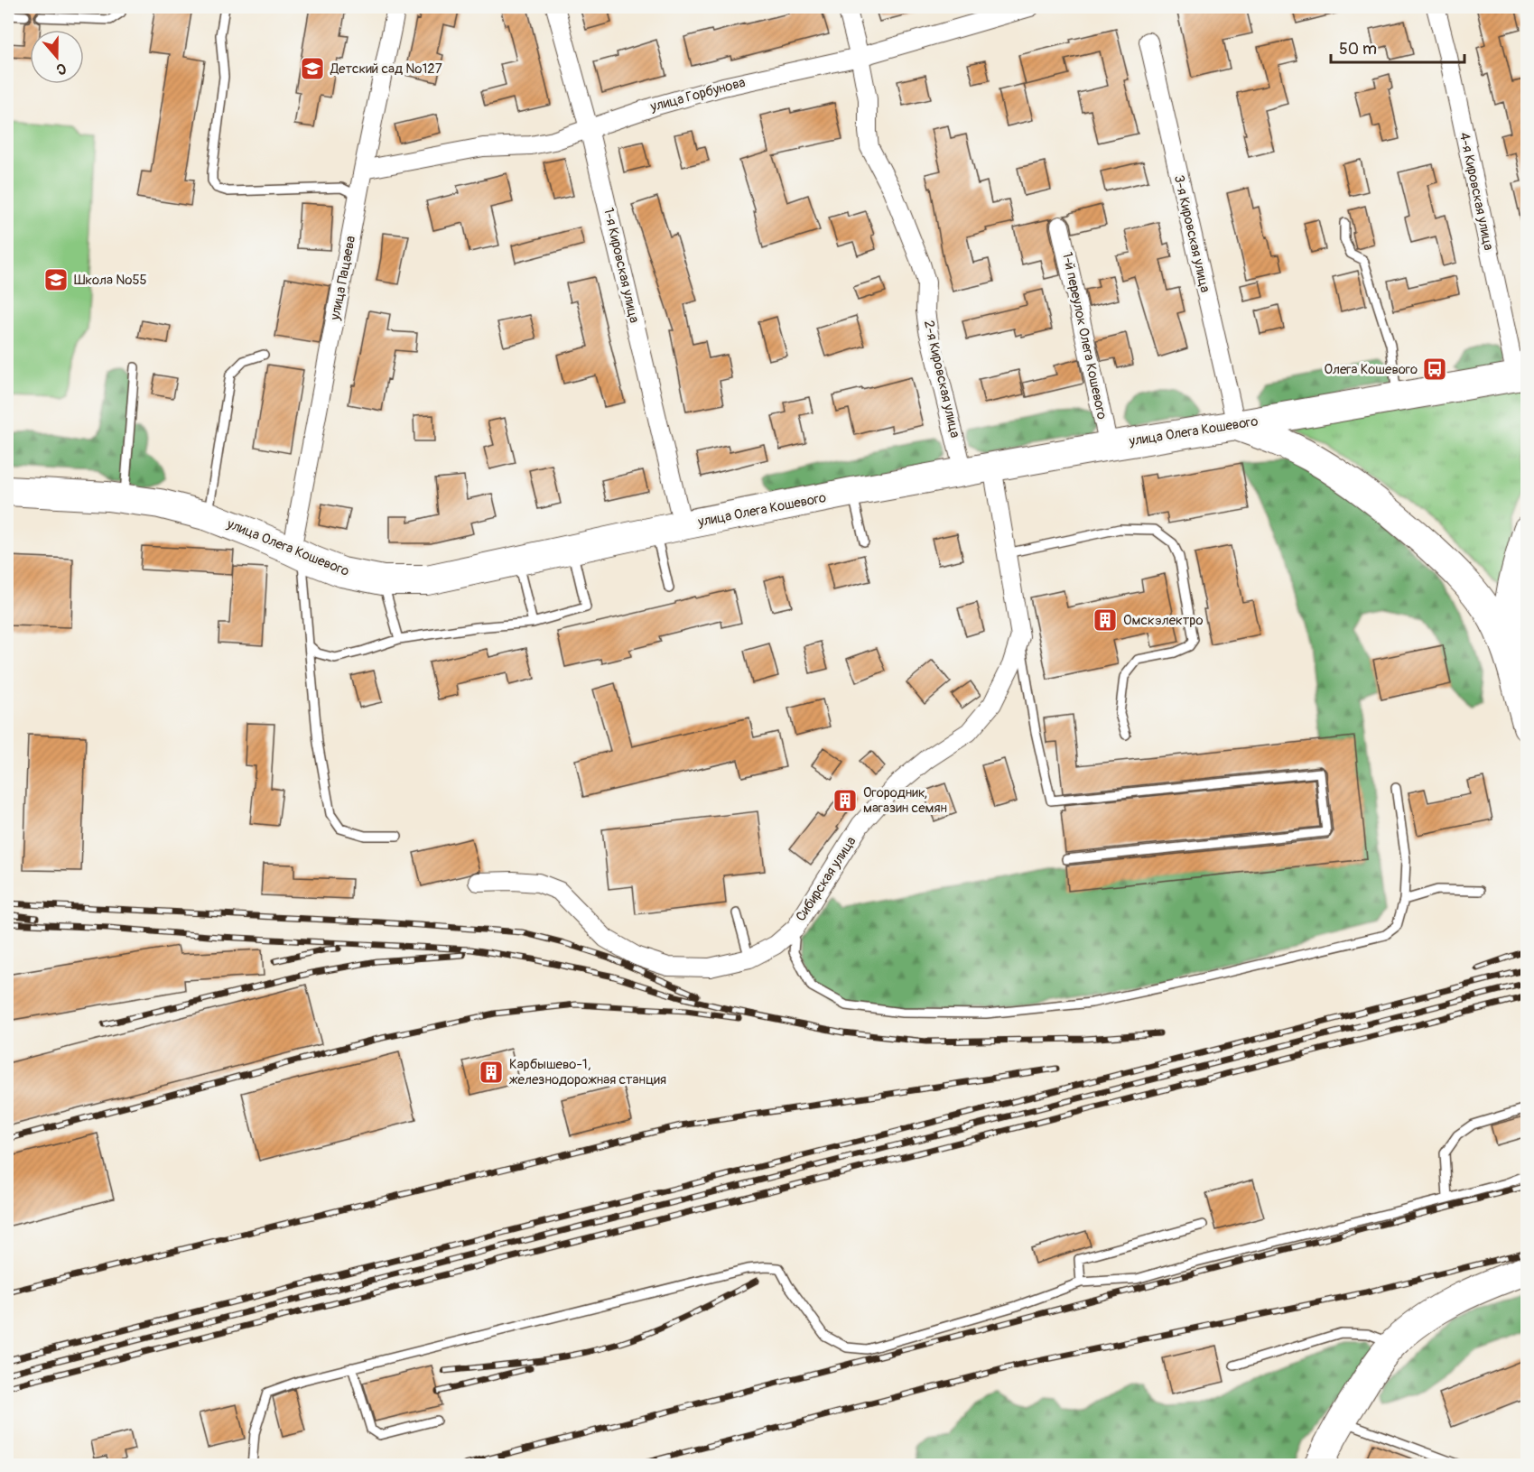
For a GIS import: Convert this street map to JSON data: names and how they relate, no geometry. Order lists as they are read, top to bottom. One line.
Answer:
{"streets":{"main road":["улица Олега Кошевого"],"street":["улица Горбунова","4-я Кировская улица","3-я Кировская улица","1-я Кировская улица","улица Пацаева","1-й переулок Олега Кошевого","2-я Кировская улица","Сибирская улица"]},"crossings":[["улица Горбунова","1-я Кировская улица"],["улица Горбунова","улица Пацаева"],["улица Горбунова","2-я Кировская улица"],["4-я Кировская улица","улица Олега Кошевого"],["3-я Кировская улица","улица Олега Кошевого"],["1-я Кировская улица","улица Олега Кошевого"],["улица Пацаева","улица Олега Кошевого"],["1-й переулок Олега Кошевого","улица Олега Кошевого"],["2-я Кировская улица","улица Олега Кошевого"]],"places":{"school or university":["Детский сад №127","Школа №55"],"bus stop":["Олега Кошевого"],"building":["Омскэлектро","Огородник, магазин семян","Карбышево-1, железнодорожная станция"]},"scale_bar":"50 m","north":"bottom"}
